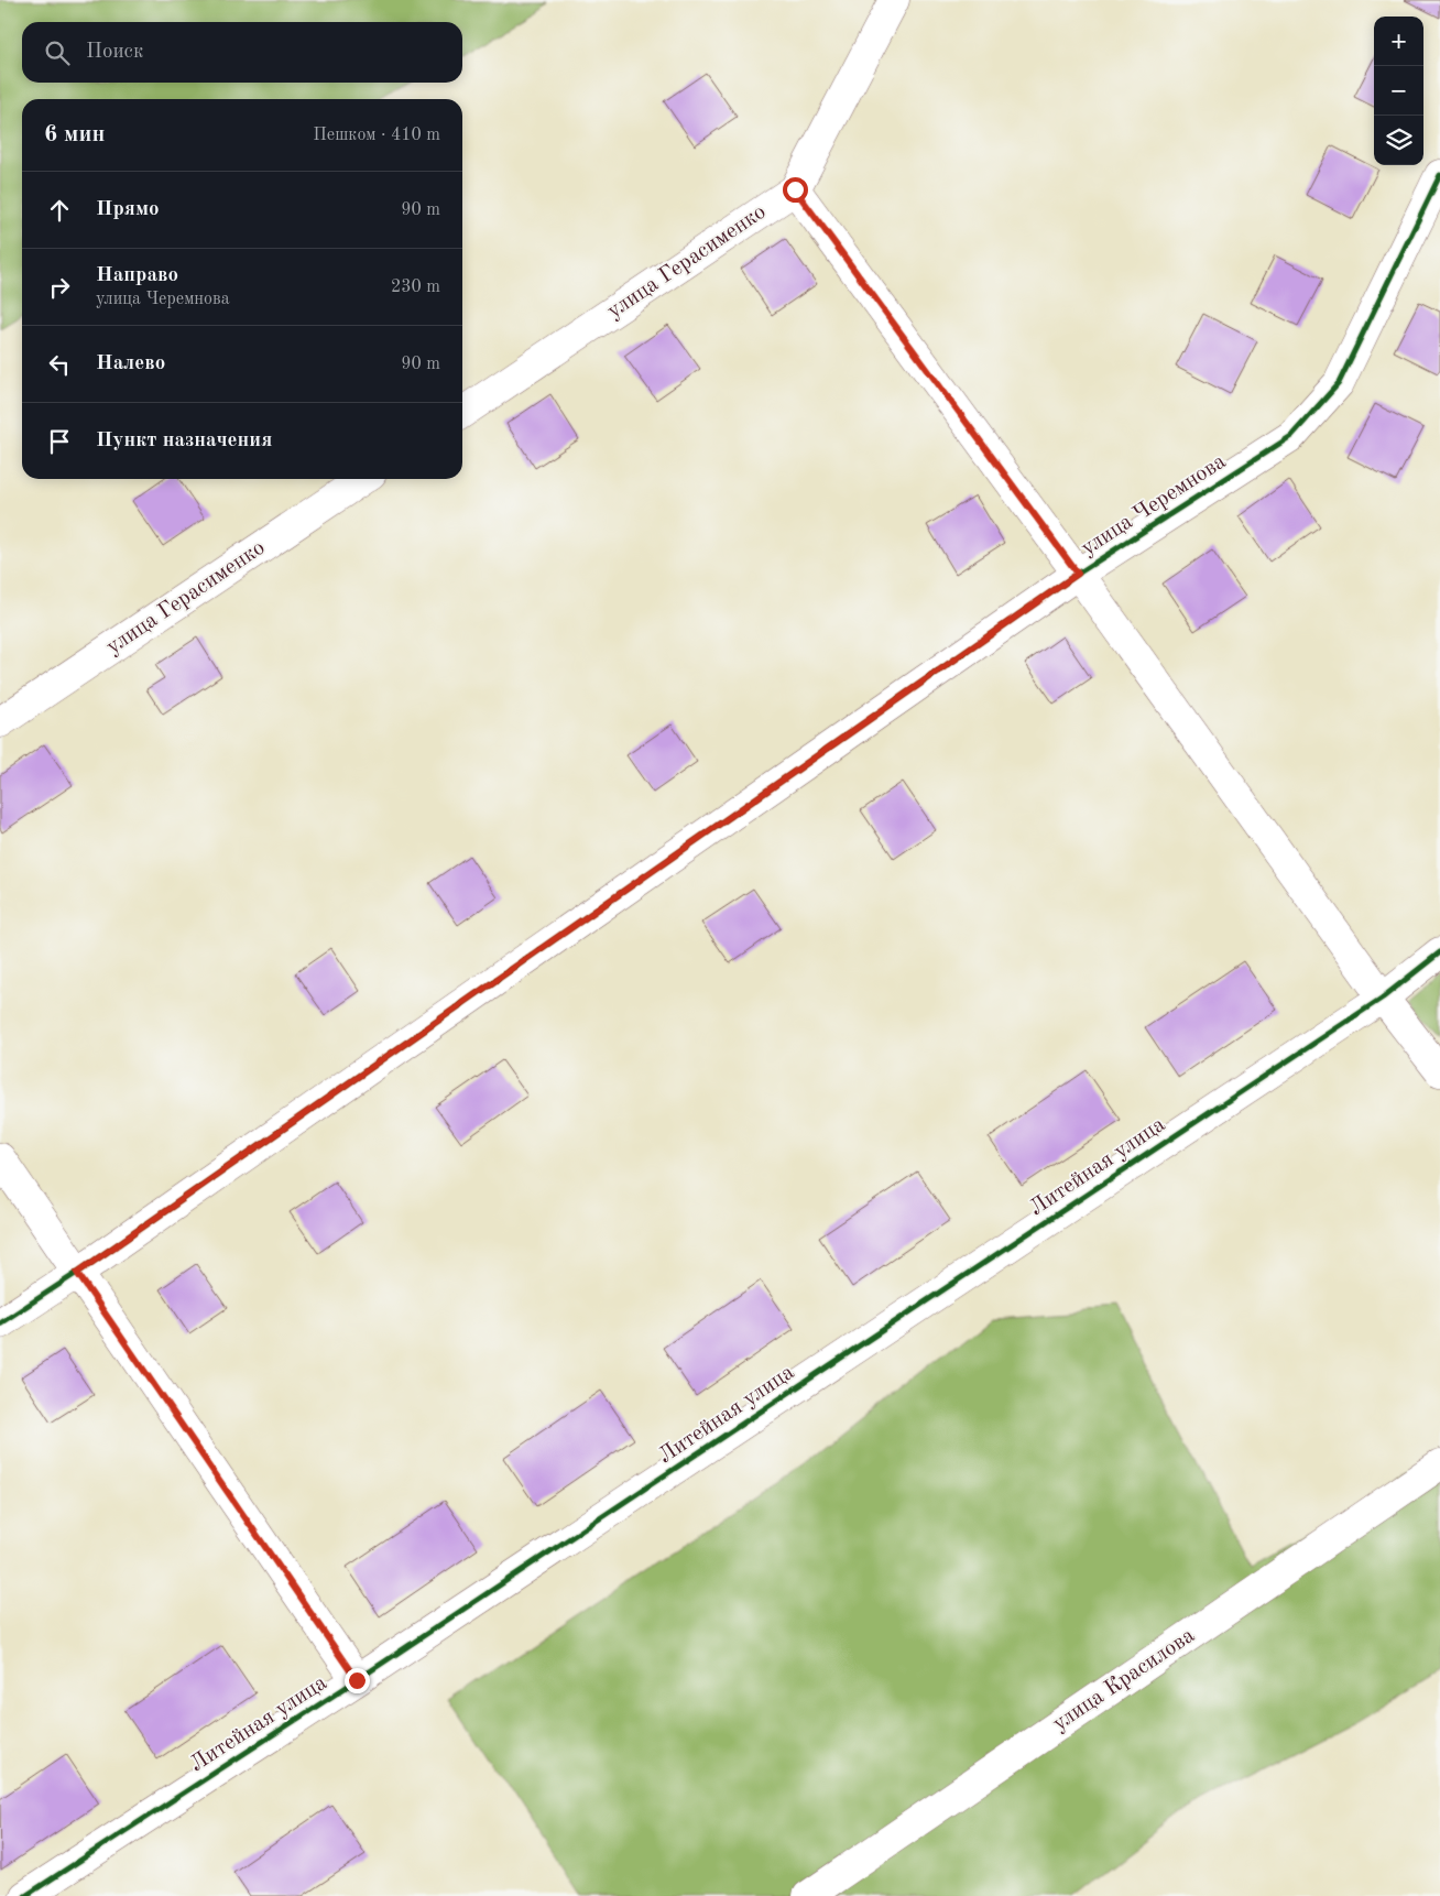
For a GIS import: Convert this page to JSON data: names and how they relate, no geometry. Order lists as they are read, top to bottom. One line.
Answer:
{"streets":{"street":["улица Герасименко","улица Черемнова","Литейная улица","улица Красилова"]},"page":{"map_buttons":["+","−"],"search":"Поиск","heading":["6 мин","Пешком · 410 m"],"list":[["Прямо","90 m"],["Направо","улица Черемнова","230 m"],["Налево","90 m"],"Пункт назначения"]}}
